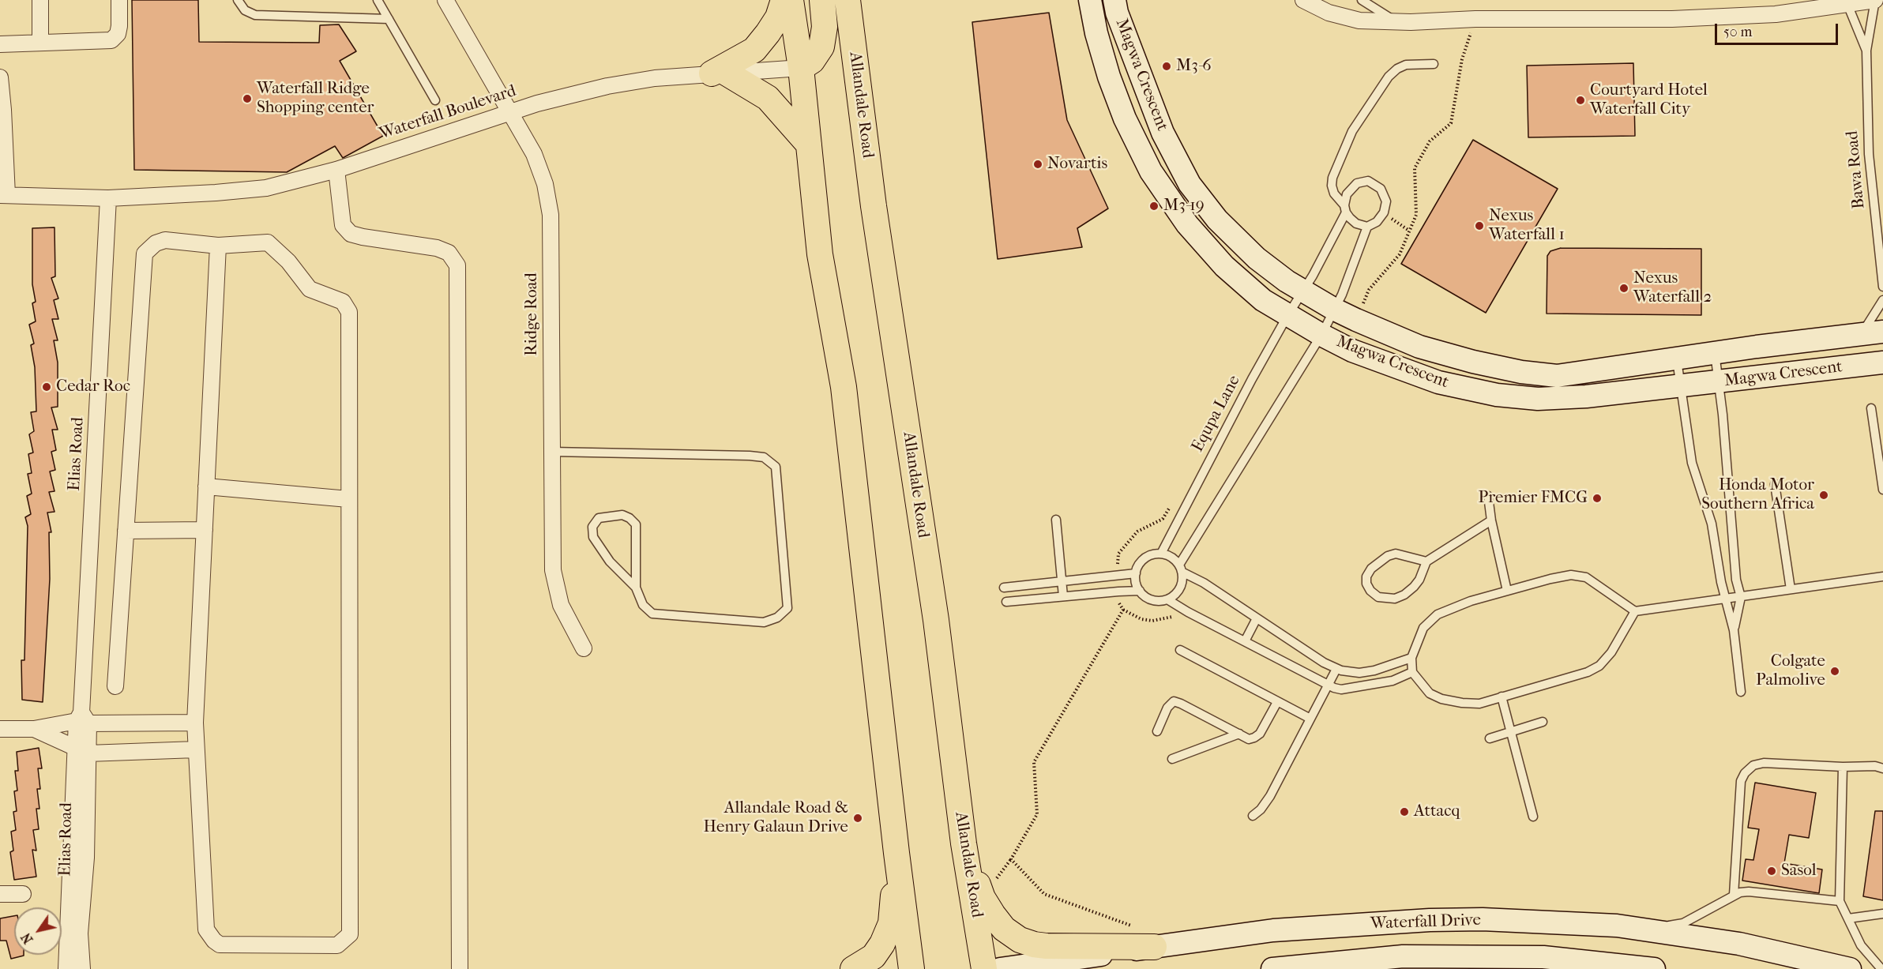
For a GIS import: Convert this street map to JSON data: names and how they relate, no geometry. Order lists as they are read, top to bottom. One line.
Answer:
{"streets":{"main road":["Allandale Road"],"street":["Magwa Crescent","Waterfall Boulevard","Ridge Road","Elias Road","Waterfall Drive"],"lane":["Bawa Road","Equpa Lane"]},"crossings":[["Magwa Crescent","Equpa Lane"],["Waterfall Boulevard","Ridge Road"],["Waterfall Boulevard","Elias Road"]],"places":["M3-6","Waterfall Ridge Shopping center","Courtyard Hotel Waterfall City","Novartis","M3-19","Nexus Waterfall 1","Nexus Waterfall 2","Cedar Roc","Honda Motor Southern Africa","Premier FMCG","Colgate Palmolive","Attacq","Allandale Road & Henry Galaun Drive","Sasol"],"scale_bar":"50 m","north":"bottom left"}
